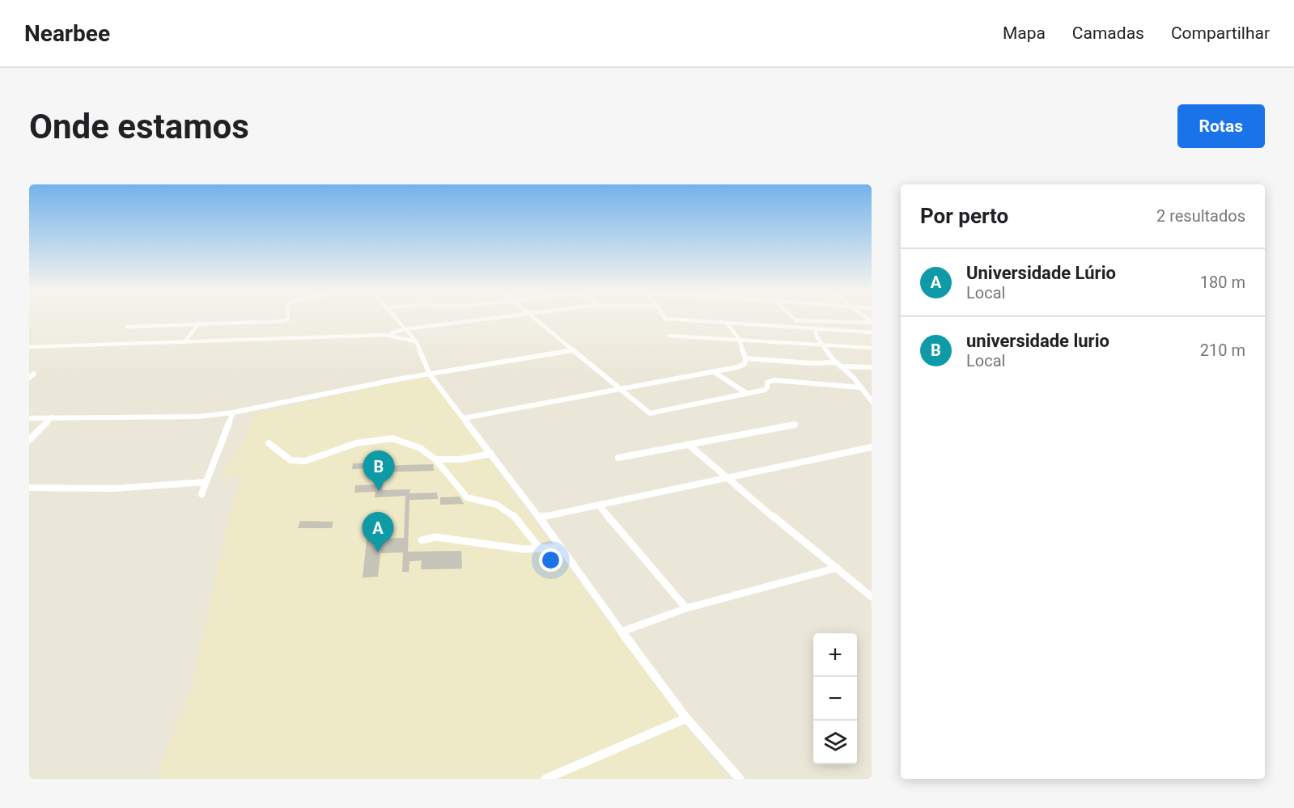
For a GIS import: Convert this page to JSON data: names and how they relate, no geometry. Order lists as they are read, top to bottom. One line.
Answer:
{"page":{"header":"Nearbee","nav":["Mapa","Camadas","Compartilhar"],"buttons":"Rotas","title":"Onde estamos","heading":["Por perto","2 resultados"],"list":[{"mark":"A","name":"Universidade Lúrio","note":"Local","value":"180 m"},{"mark":"B","name":"universidade lurio","note":"Local","value":"210 m"}],"pins":["B","A"],"map_buttons":["+","−"]}}
